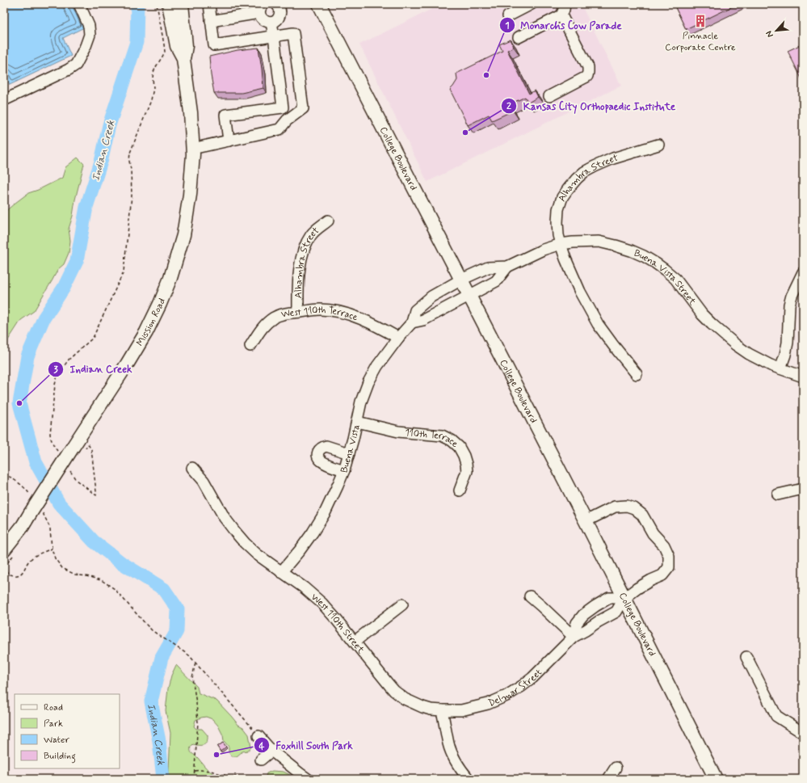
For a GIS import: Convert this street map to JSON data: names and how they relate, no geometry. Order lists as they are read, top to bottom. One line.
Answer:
{"streets":{"main road":["College Boulevard","Mission Road"],"street":["Alhambra Street","Buena Vista Street","West 110th Terrace","110th Terrace","Buena Vista","West 110th Street","Delmar Street"]},"crossings":[["College Boulevard","Buena Vista Street"],["College Boulevard","Buena Vista"],["College Boulevard","Delmar Street"],["Alhambra Street","Buena Vista Street"],["Alhambra Street","West 110th Terrace"],["Buena Vista Street","Buena Vista"],["West 110th Terrace","Buena Vista"],["110th Terrace","Buena Vista"],["Buena Vista","West 110th Street"],["West 110th Street","Delmar Street"]],"water":["Indian Creek"],"places":{"building":["Pinnacle Corporate Centre"],"other":["Monarchs Cow Parade","Kansas City Orthopaedic Institute","Indian Creek","Foxhill South Park"]},"legend":["Road","Park","Water","Building"],"north":"bottom left"}
